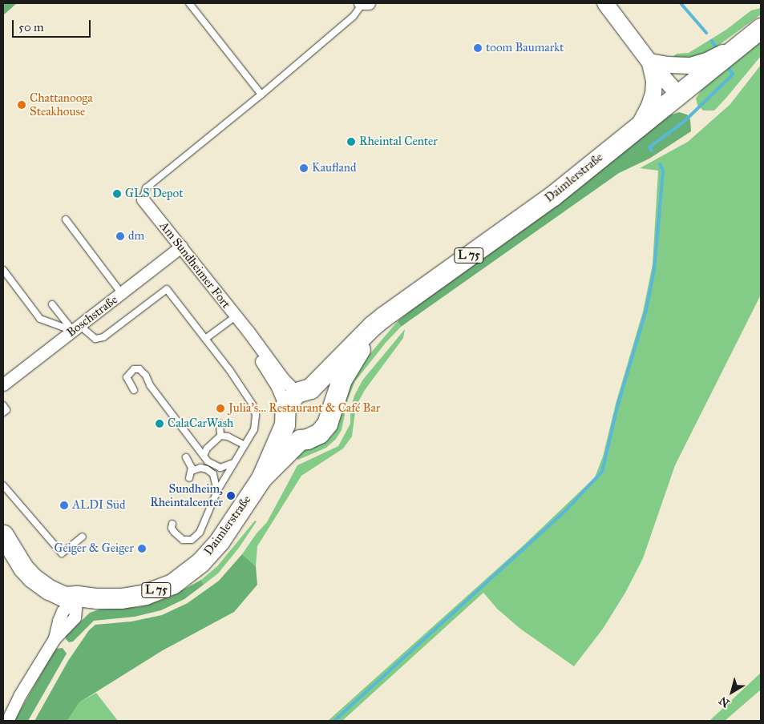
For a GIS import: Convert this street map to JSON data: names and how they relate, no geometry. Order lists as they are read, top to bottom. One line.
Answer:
{"streets":{"main road":["Daimlerstraße","L 75"],"street":["Am Sundheimer Fort","Boschstraße"]},"crossings":[["Daimlerstraße","Am Sundheimer Fort"],["Am Sundheimer Fort","Boschstraße"]],"places":["toom Baumarkt","Chattanooga Steakhouse","Rheintal Center","Kaufland","GLS Depot","dm","Julia’s… Restaurant & Café Bar","CalaCarWash","Sundheim, Rheintalcenter","ALDI Süd","Geiger & Geiger"],"scale_bar":"50 m","north":"bottom left"}
